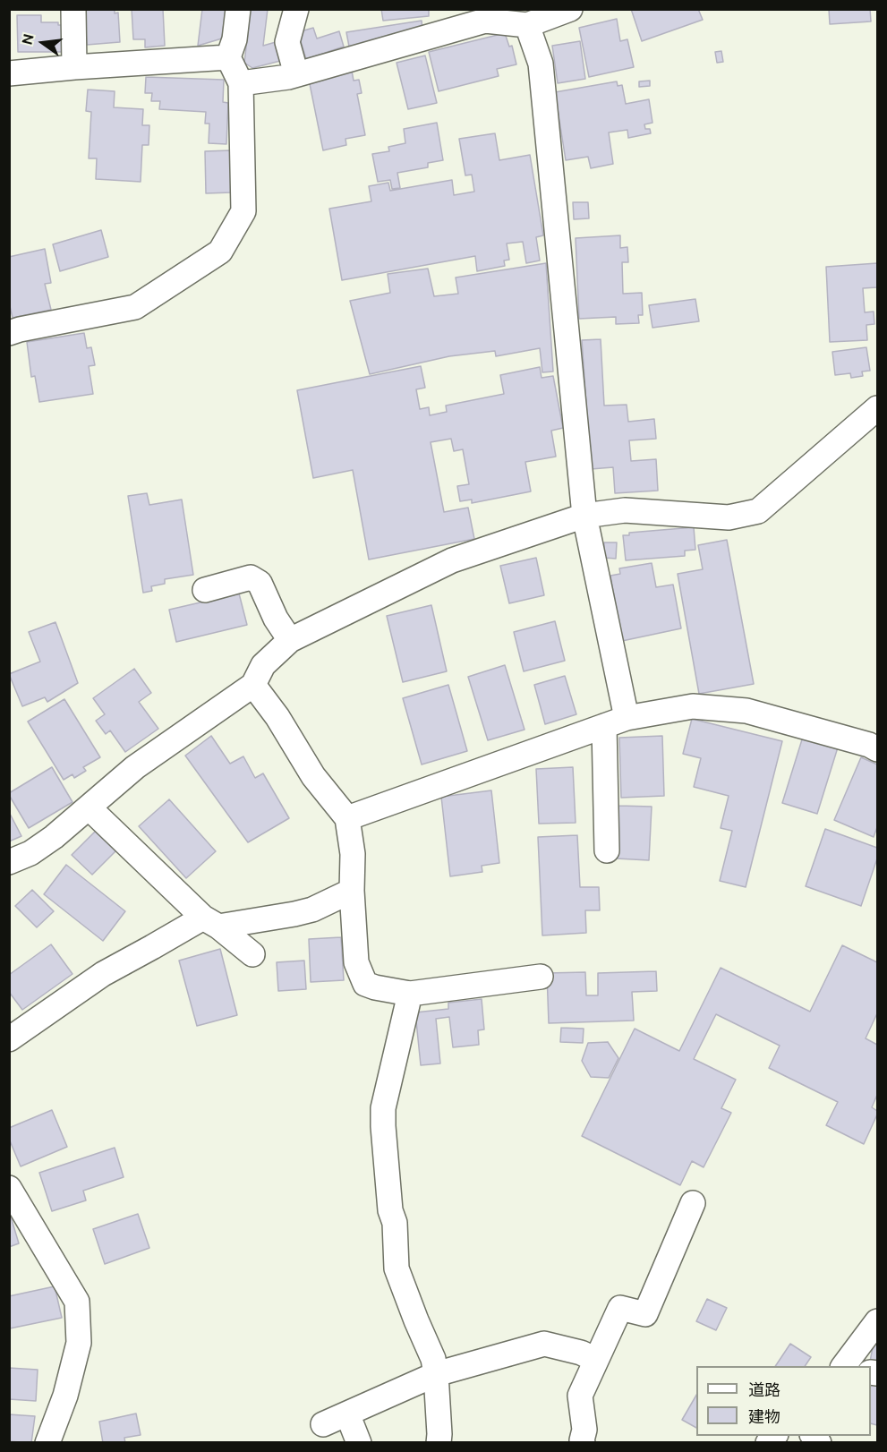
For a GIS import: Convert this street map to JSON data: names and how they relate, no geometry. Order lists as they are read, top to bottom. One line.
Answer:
{"legend":["道路","建物"],"north":"left"}
